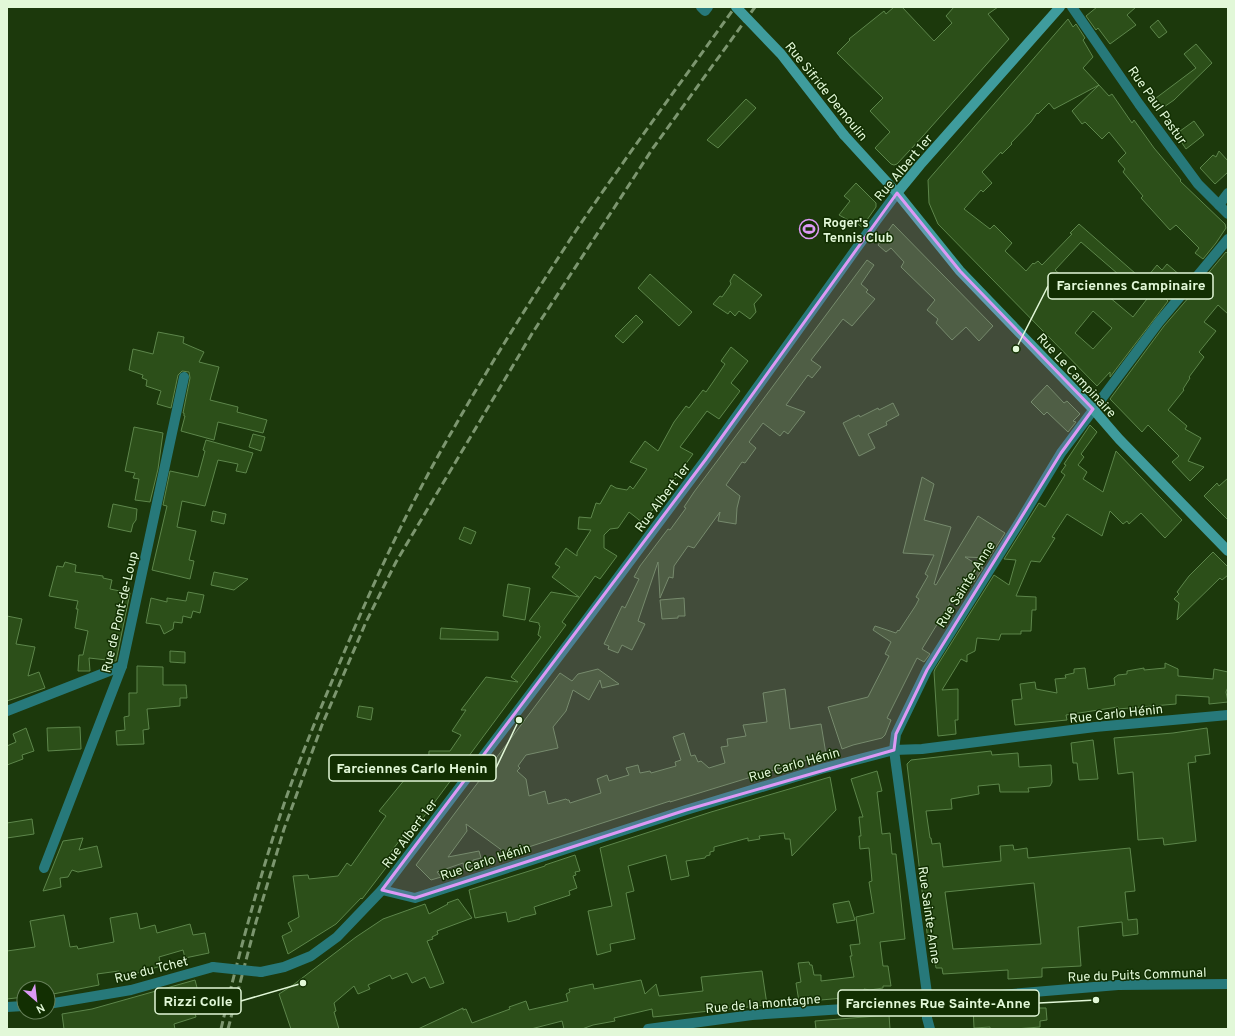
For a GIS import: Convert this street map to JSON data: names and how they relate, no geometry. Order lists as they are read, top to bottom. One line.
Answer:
{"streets":{"main road":["Rue Sifride Demoulin","Rue Albert 1er","Rue Le Campinaire"],"street":["Rue Paul Pastur","Rue Sainte-Anne","Rue de Pont-de-Loup","Rue Carlo Hénin","Rue du Tchet","Rue du Puits Communal","Rue de la montagne"]},"crossings":[["Rue Sifride Demoulin","Rue Albert 1er"],["Rue Sifride Demoulin","Rue Le Campinaire"],["Rue Albert 1er","Rue Le Campinaire"],["Rue Albert 1er","Rue Carlo Hénin"],["Rue Albert 1er","Rue du Tchet"],["Rue Le Campinaire","Rue Sainte-Anne"],["Rue Sainte-Anne","Rue Carlo Hénin"],["Rue Sainte-Anne","Rue du Puits Communal"],["Rue Sainte-Anne","Rue de la montagne"],["Rue du Puits Communal","Rue de la montagne"]],"places":{"sports":["Roger's Tennis Club"],"other":["Farciennes Campinaire","Farciennes Carlo Henin","Rizzi Colle","Farciennes Rue Sainte-Anne"]},"north":"bottom right"}
